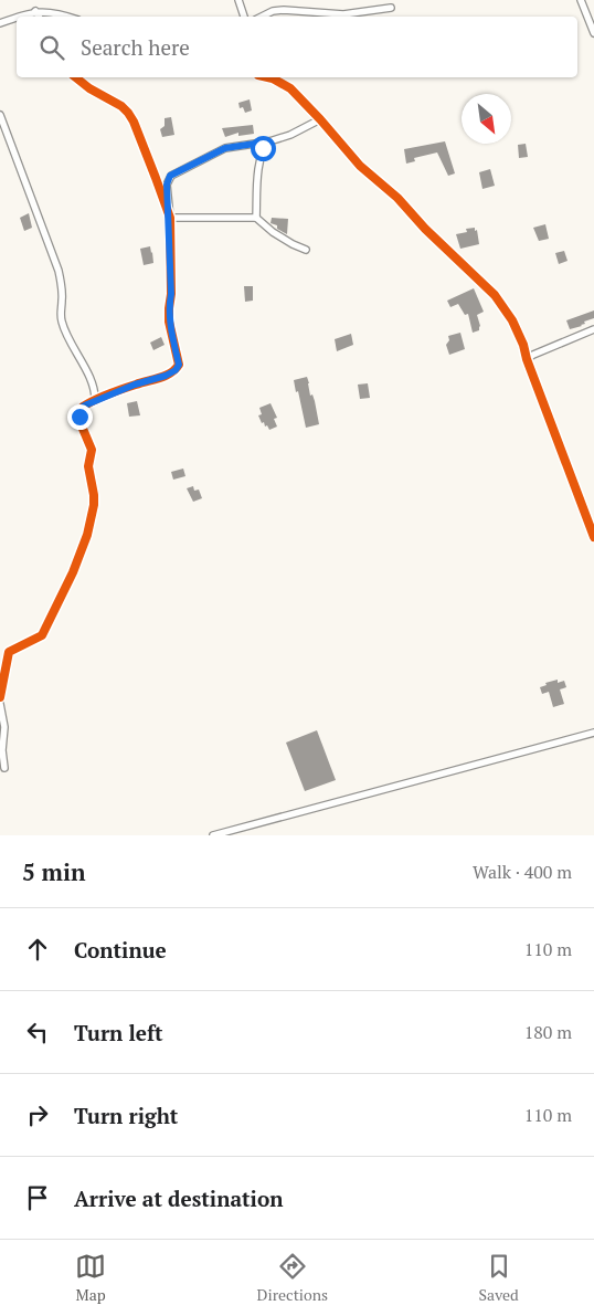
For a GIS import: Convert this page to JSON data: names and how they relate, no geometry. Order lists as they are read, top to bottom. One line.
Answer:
{"north":"bottom right","page":{"search":"Search here","heading":["5 min","Walk · 400 m"],"list":[["Continue","110 m"],["Turn left","180 m"],["Turn right","110 m"],"Arrive at destination"],"nav":["Map","Directions","Saved"]}}
